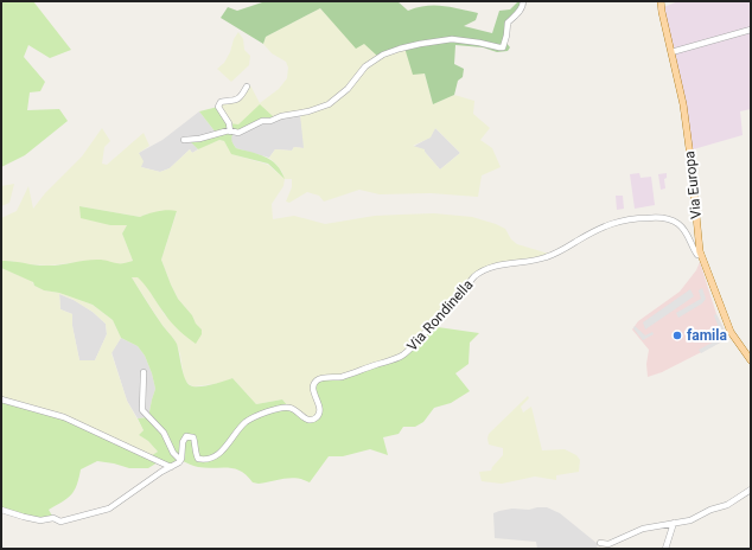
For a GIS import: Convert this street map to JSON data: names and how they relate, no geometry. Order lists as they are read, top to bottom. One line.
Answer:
{"streets":{"main road":["Via Europa"],"street":["Via Rondinella"]},"crossings":[["Via Europa","Via Rondinella"]],"places":["famila"]}
